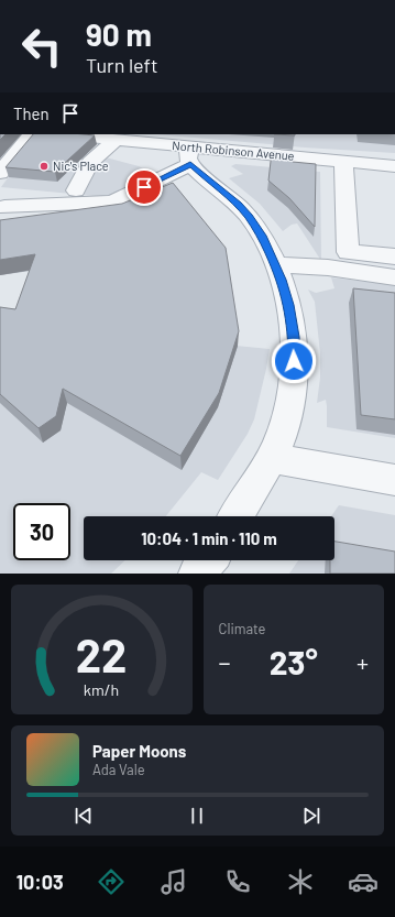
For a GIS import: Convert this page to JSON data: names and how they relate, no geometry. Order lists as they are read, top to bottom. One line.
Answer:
{"streets":{"street":["North Robinson Avenue"]},"places":["Nic's Place"],"page":{"turn":["90 m","Turn left"],"then":"Then","limit":"30","trip":"10:04 · 1 min · 110 m","tile":"Climate","heat":["−","23°","+"],"song":["Paper Moons","Ada Vale"],"tabs":"10:03","gauge":["22","km/h"]}}
